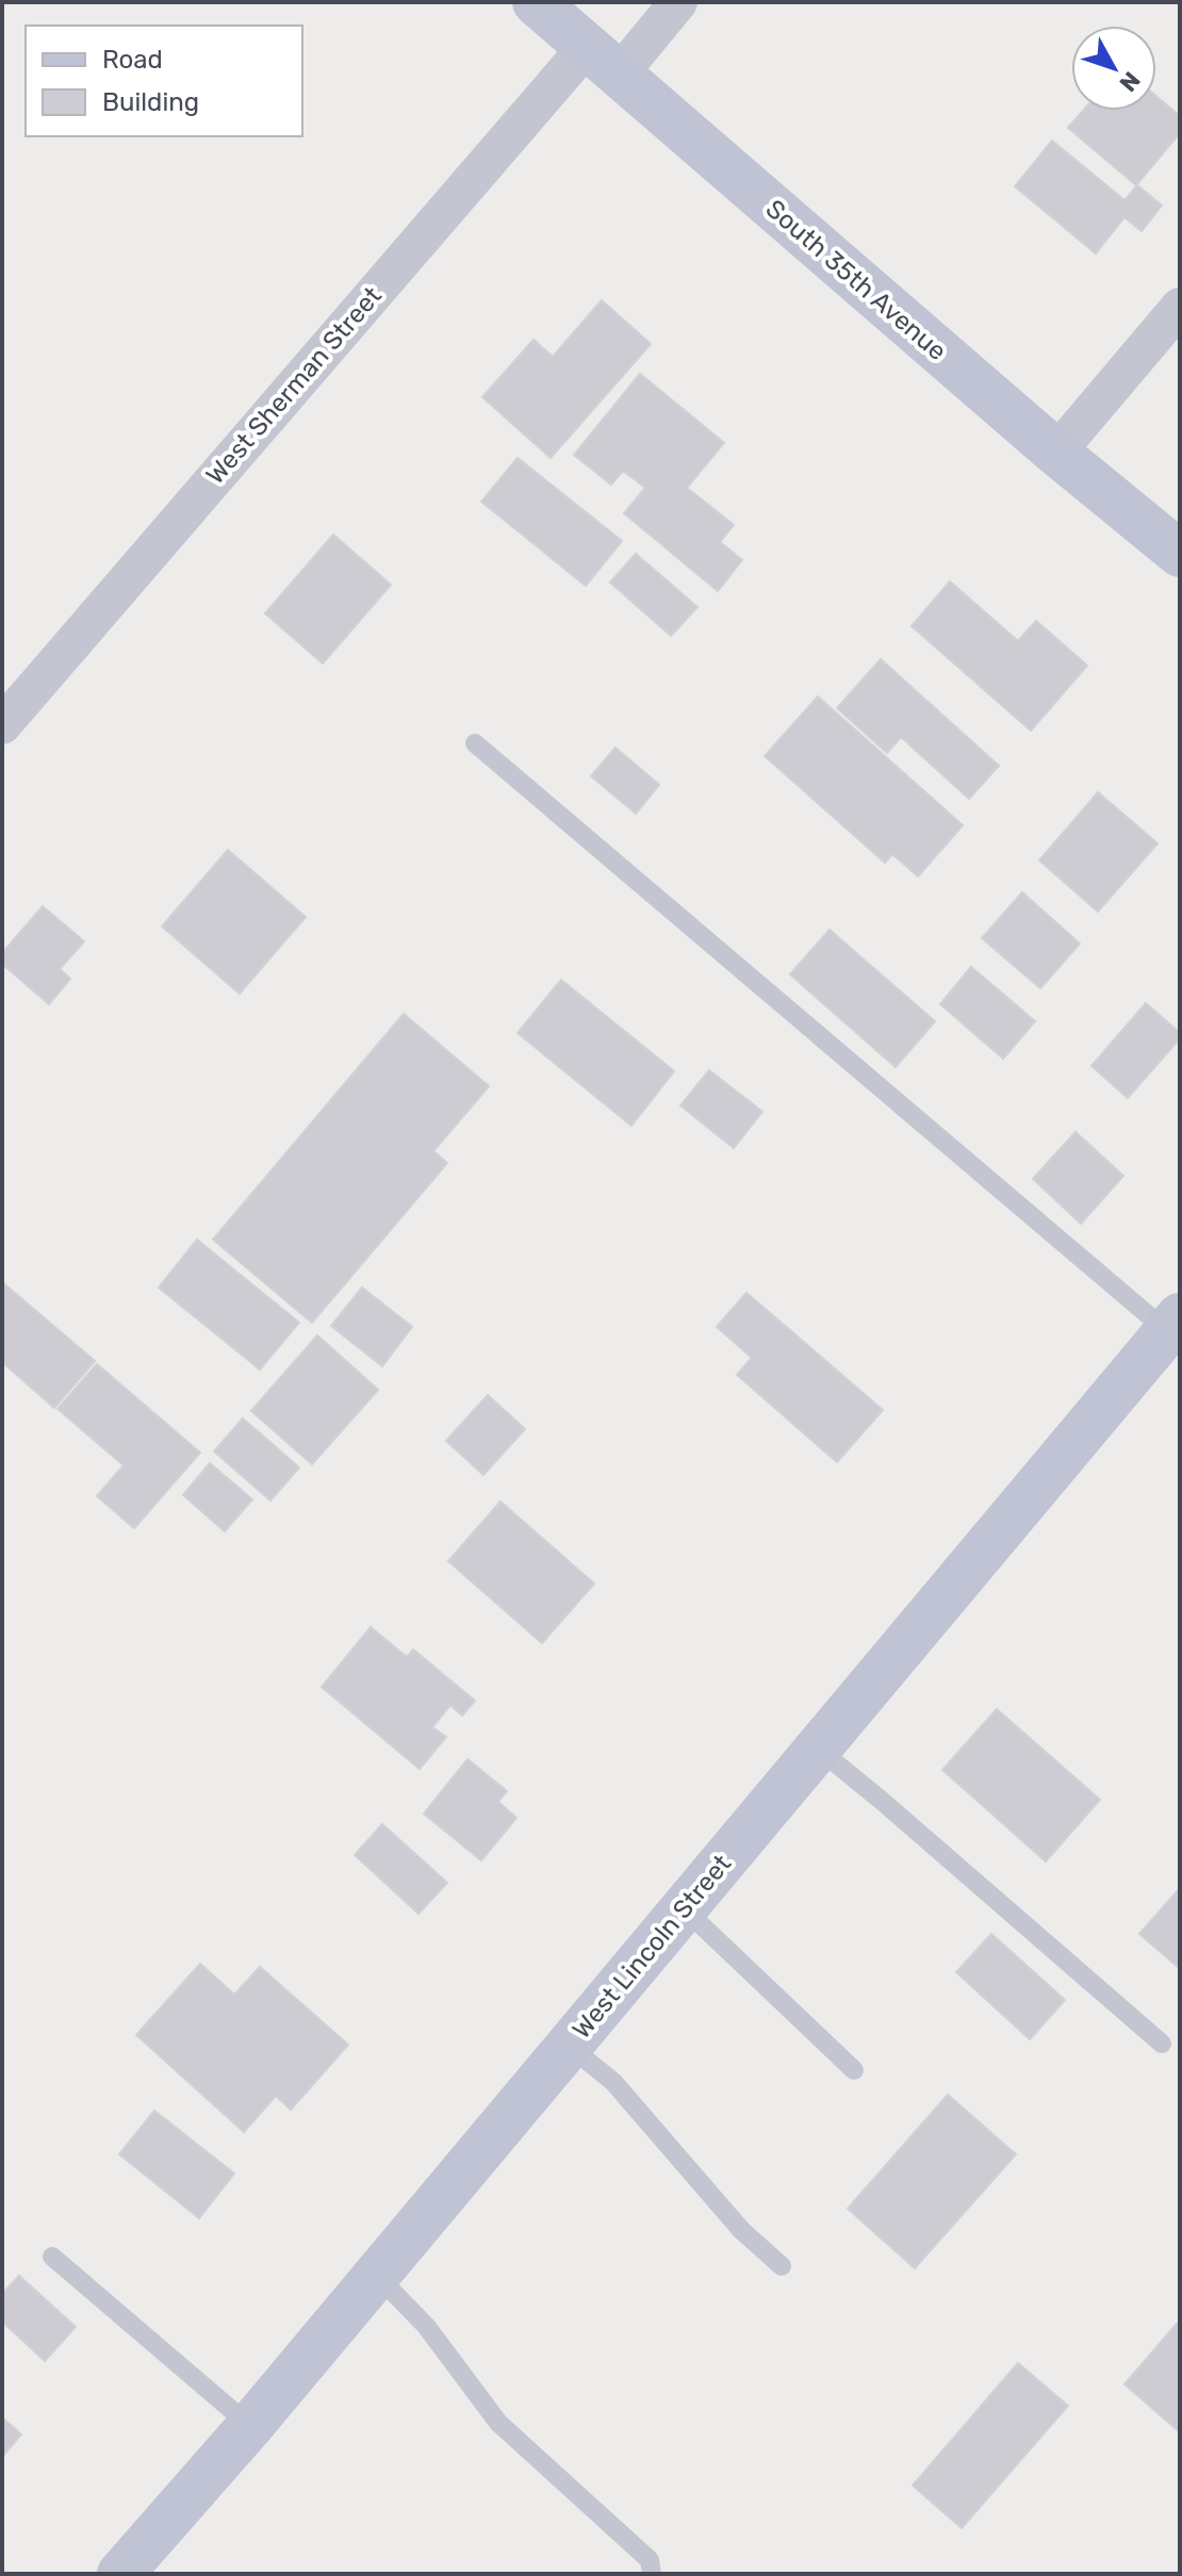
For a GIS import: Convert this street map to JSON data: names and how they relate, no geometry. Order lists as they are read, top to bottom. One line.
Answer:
{"streets":{"street":["South 35th Avenue","West Sherman Street","West Lincoln Street"]},"crossings":[["South 35th Avenue","West Sherman Street"]],"legend":["Road","Building"],"north":"bottom right"}
